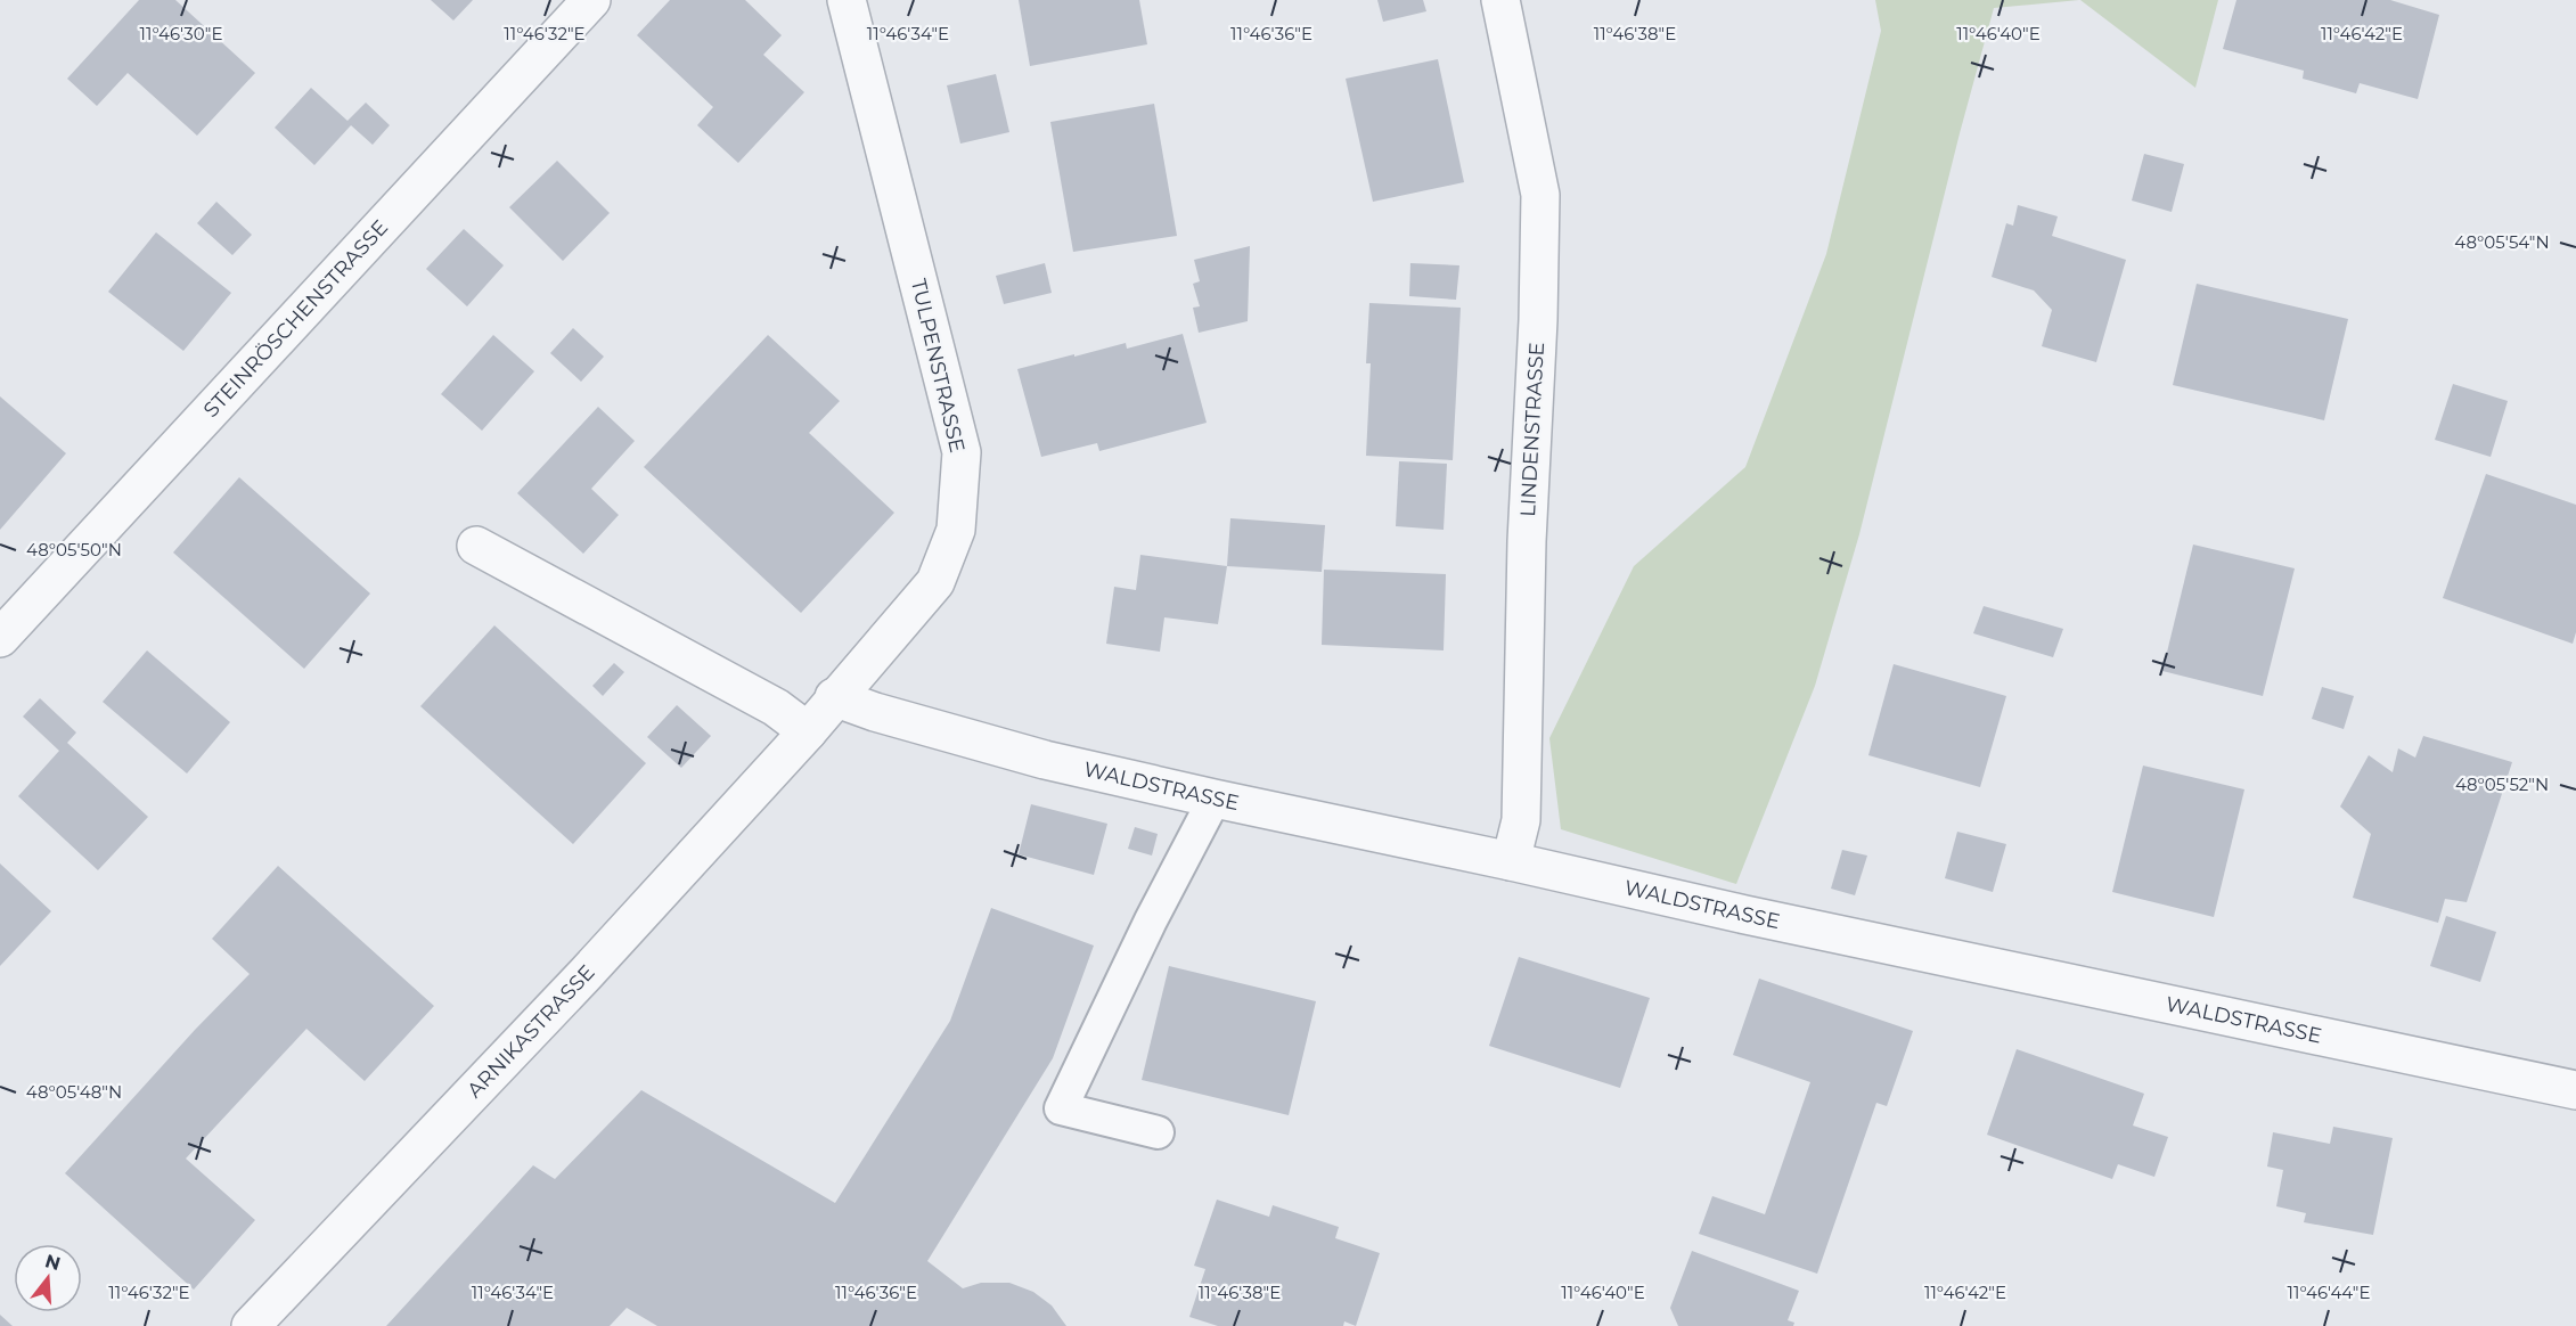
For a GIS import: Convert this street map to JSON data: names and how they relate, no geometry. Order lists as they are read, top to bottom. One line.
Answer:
{"streets":{"street":["STEINRÖSCHENSTRASSE","TULPENSTRASSE","LINDENSTRASSE","WALDSTRASSE","ARNIKASTRASSE"]},"crossings":[["TULPENSTRASSE","WALDSTRASSE"],["TULPENSTRASSE","ARNIKASTRASSE"],["LINDENSTRASSE","WALDSTRASSE"],["WALDSTRASSE","ARNIKASTRASSE"]],"north":"top","coordinates":["11°46'30\"E","11°46'32\"E","11°46'34\"E","11°46'36\"E","11°46'38\"E","11°46'40\"E","11°46'42\"E","48°05'54\"N","48°05'50\"N","48°05'52\"N","48°05'48\"N","11°46'44\"E"]}
